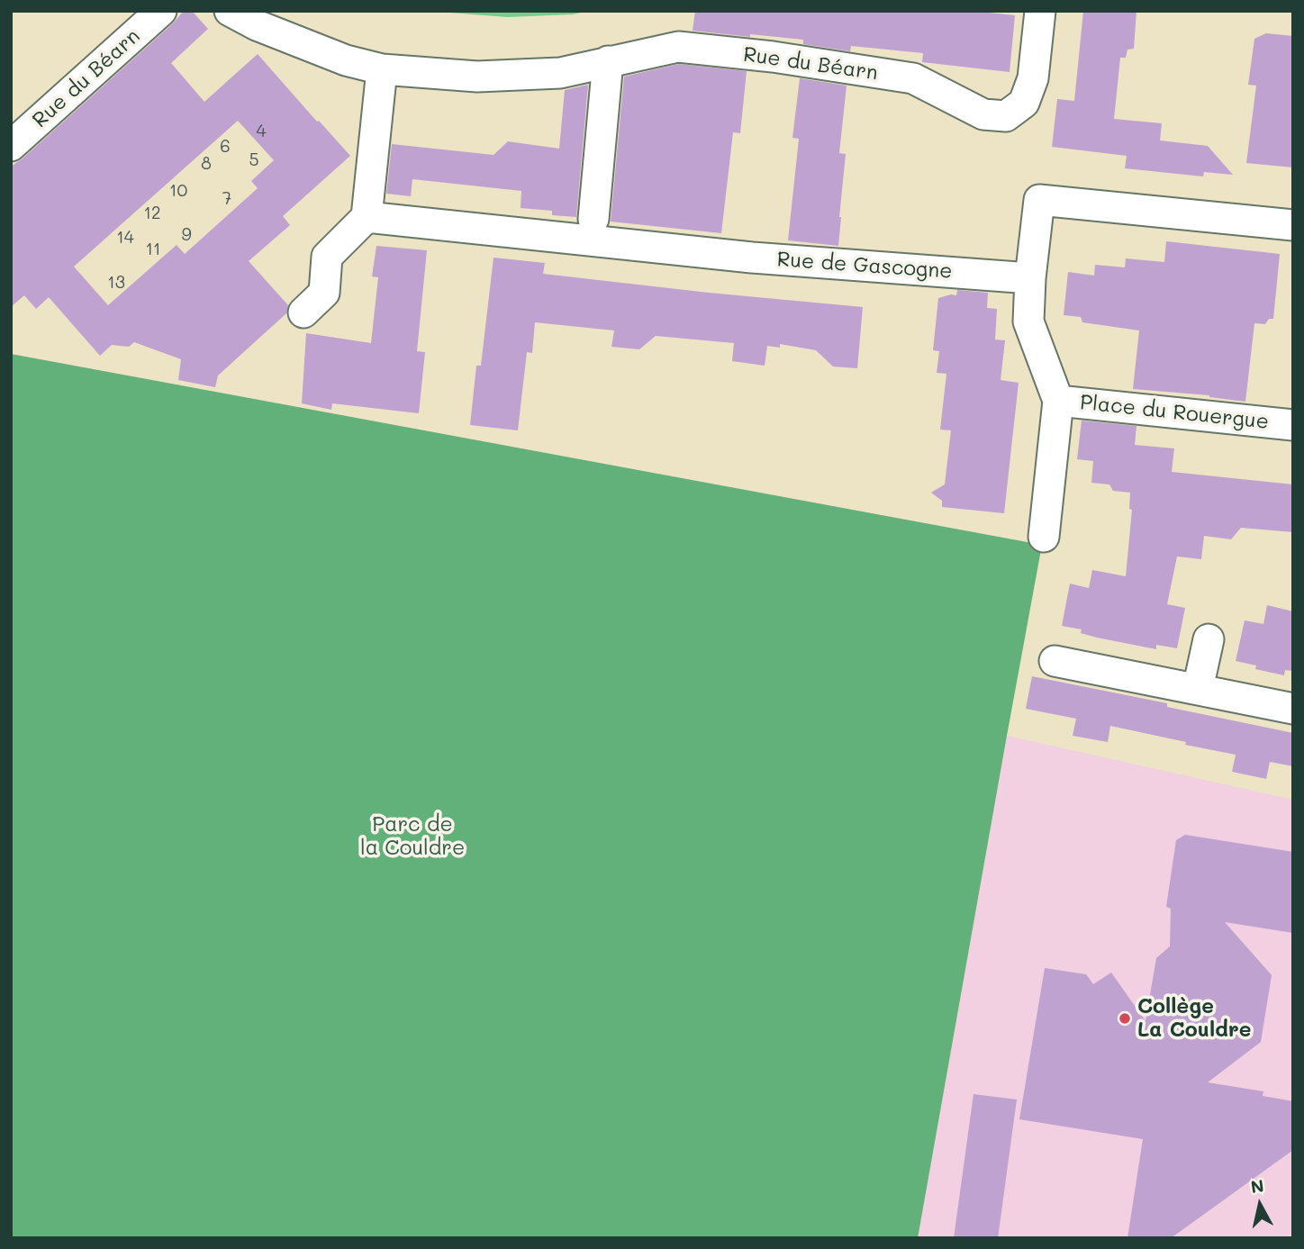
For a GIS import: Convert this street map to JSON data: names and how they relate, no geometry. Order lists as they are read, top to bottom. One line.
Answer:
{"streets":{"street":["Rue du Béarn","Rue de Gascogne","Place du Rouergue"]},"parks":["Parc de la Couldre"],"places":["Collège La Couldre"],"house_numbers":["4","6","5","8","10","7","12","9","14","11","13"],"north":"top"}
